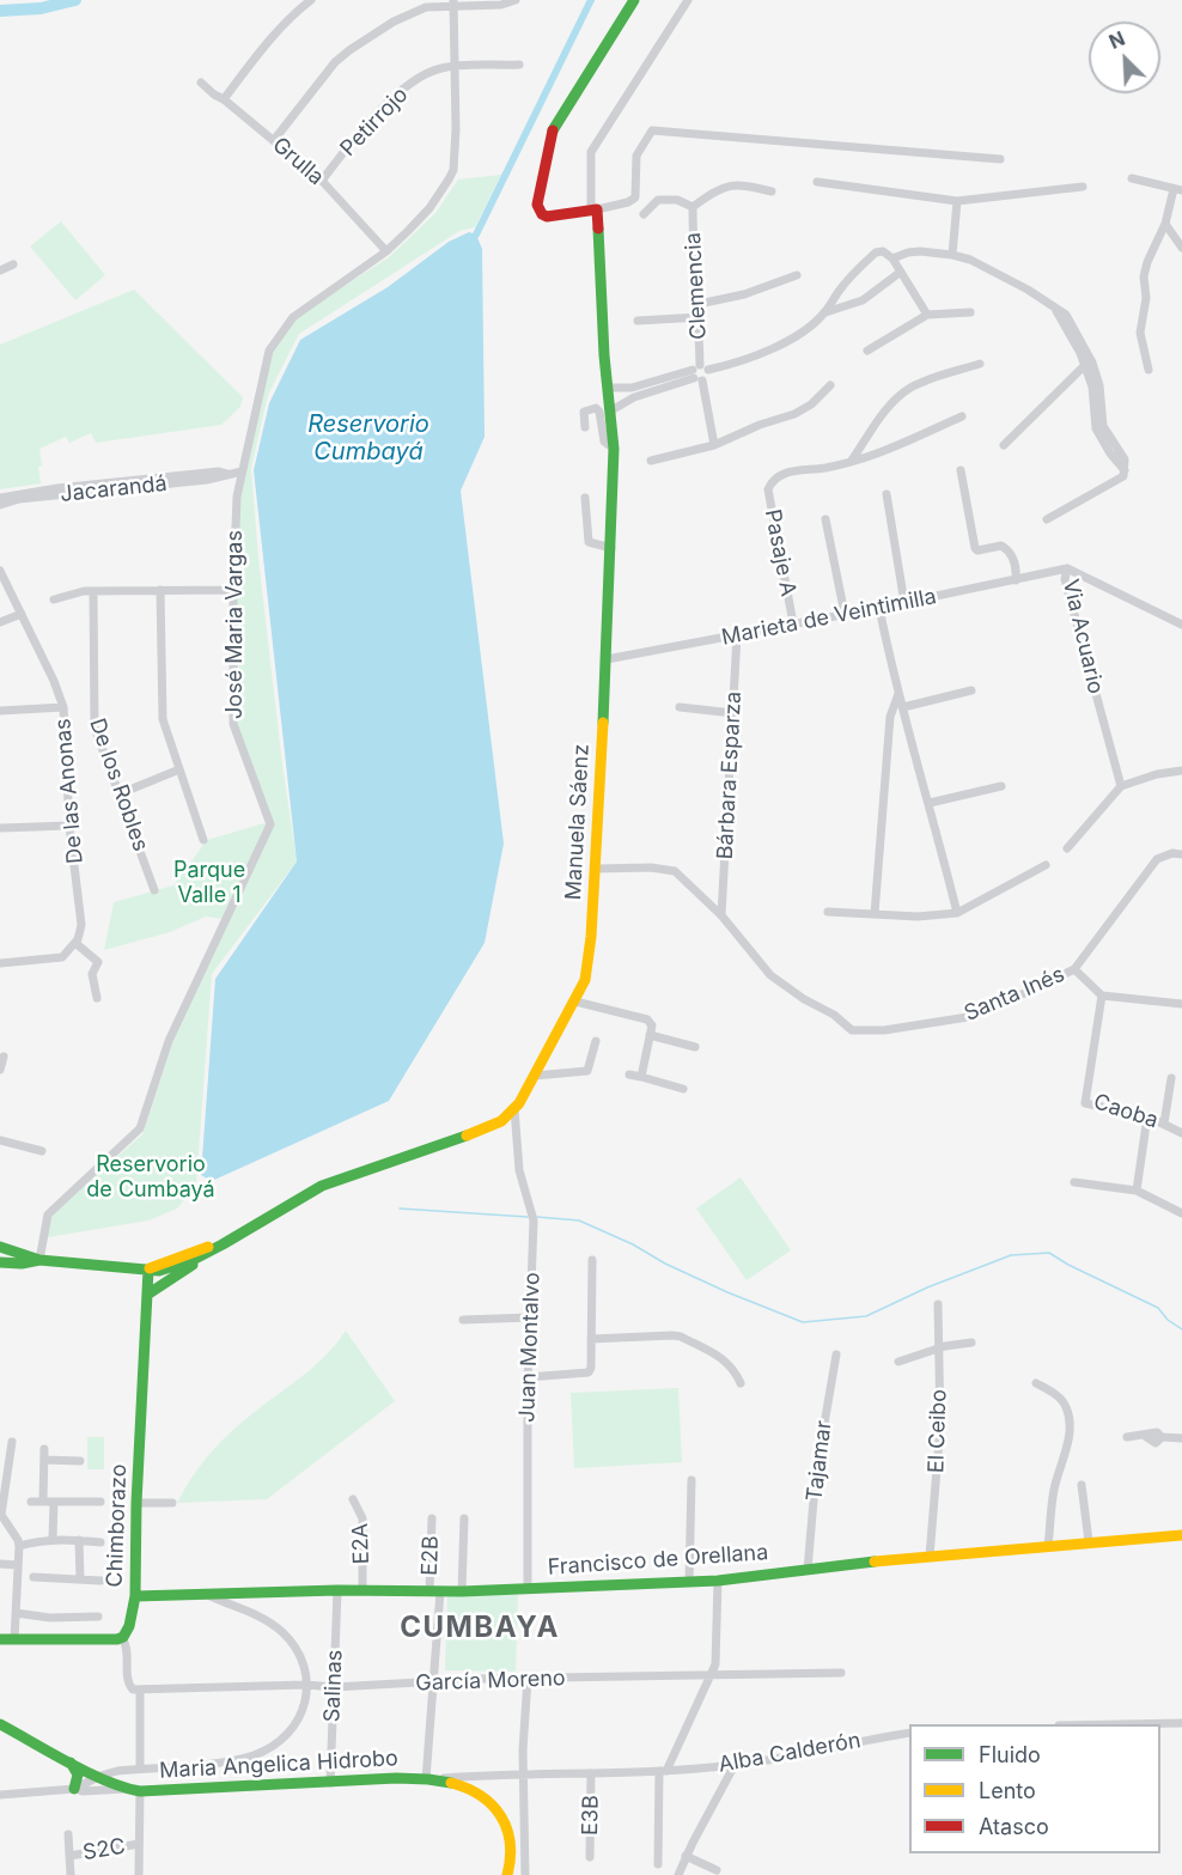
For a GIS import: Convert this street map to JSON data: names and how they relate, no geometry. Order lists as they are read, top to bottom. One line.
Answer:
{"streets":{"street":["Petirrojo","Grulla","Clemencia","Jacarandá","Pasaje A","Marieta de Veintimilla","José Maria Vargas","Via Acuario","Bárbara Esparza","De los Robles","De las Anonas","Manuela Sáenz","Santa Inés","Caoba","Juan Montalvo","El Ceibo","Tajamar","Chimborazo","E2A","E2B","Francisco de Orellana","García Moreno","Salinas","Alba Calderón","Maria Angelica Hidrobo","E3B","S2C"]},"crossings":[["Petirrojo","Grulla"],["Petirrojo","José Maria Vargas"],["Grulla","José Maria Vargas"],["Jacarandá","José Maria Vargas"],["Pasaje A","Marieta de Veintimilla"],["Marieta de Veintimilla","Via Acuario"],["Marieta de Veintimilla","Bárbara Esparza"],["Marieta de Veintimilla","Manuela Sáenz"],["Bárbara Esparza","Santa Inés"],["Manuela Sáenz","Santa Inés"],["Manuela Sáenz","Juan Montalvo"],["Manuela Sáenz","Chimborazo"],["Juan Montalvo","Francisco de Orellana"],["El Ceibo","Francisco de Orellana"],["Tajamar","Francisco de Orellana"],["Chimborazo","Francisco de Orellana"],["E2A","Francisco de Orellana"],["E2B","Francisco de Orellana"],["E2B","García Moreno"],["E2B","Alba Calderón"],["E2B","Maria Angelica Hidrobo"],["Francisco de Orellana","Salinas"],["García Moreno","Salinas"],["Salinas","Maria Angelica Hidrobo"],["Alba Calderón","Maria Angelica Hidrobo"],["Alba Calderón","E3B"]],"districts":["CUMBAYA"],"water":["Reservorio Cumbayá"],"parks":["Parque Valle 1","Reservorio de Cumbayá"],"legend":["Fluido","Lento","Atasco"],"north":"top left"}
